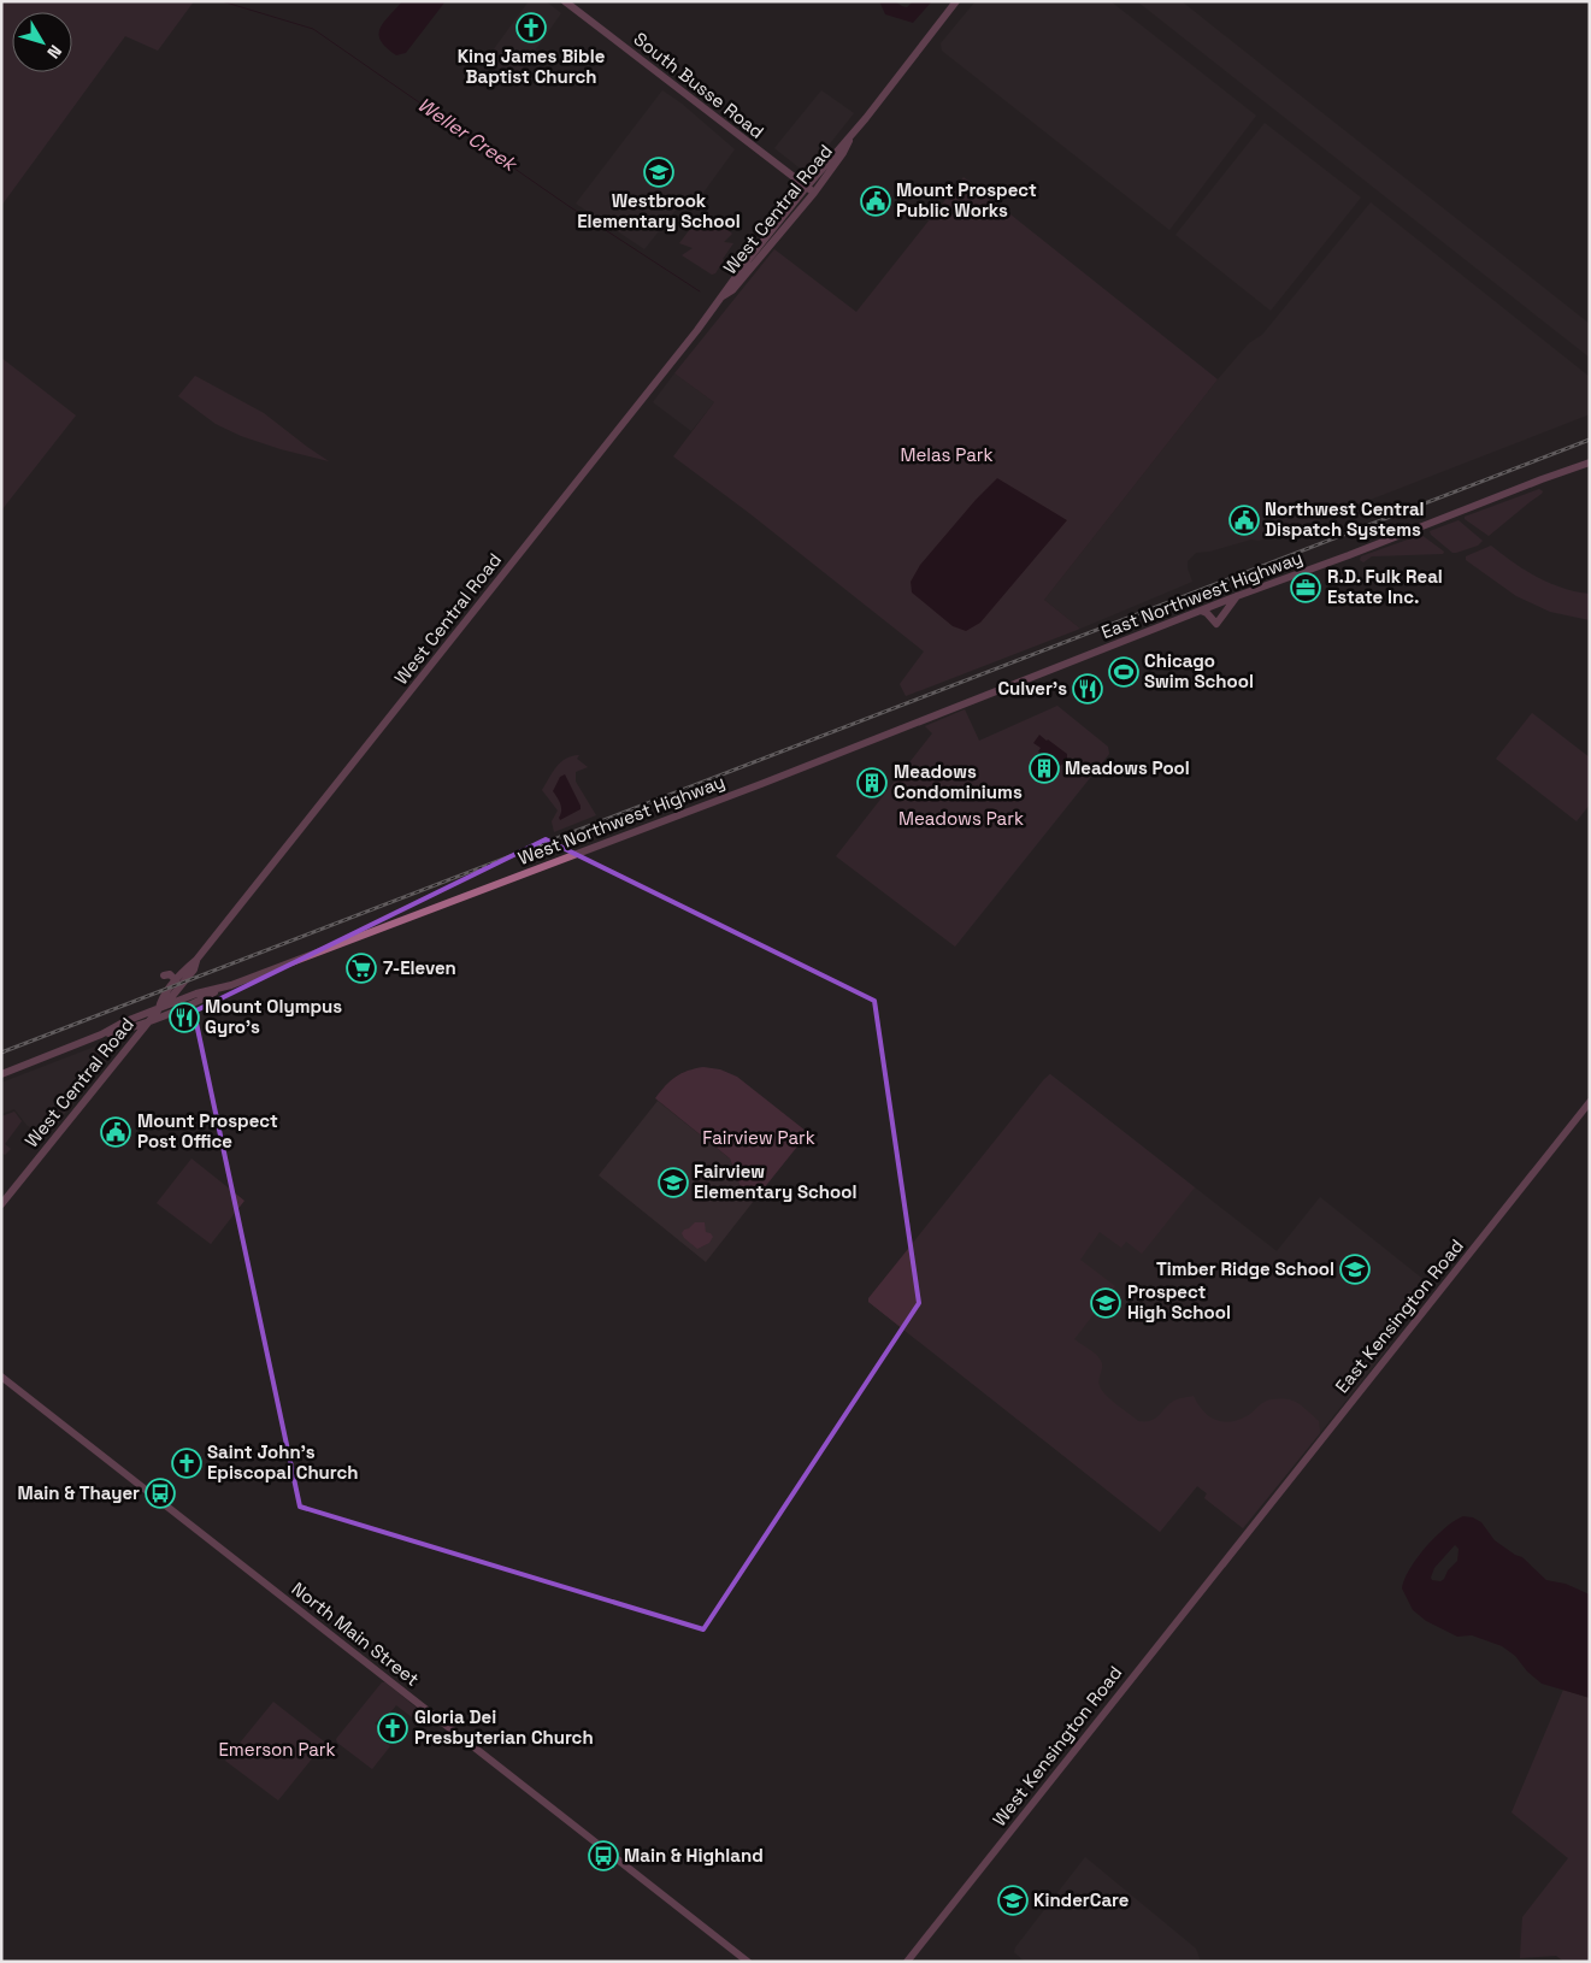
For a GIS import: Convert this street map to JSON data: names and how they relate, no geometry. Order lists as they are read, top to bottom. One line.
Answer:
{"streets":{"main road":["South Busse Road","West Central Road","East Northwest Highway","West Northwest Highway","East Kensington Road","North Main Street","West Kensington Road"]},"crossings":[["South Busse Road","West Central Road"],["West Central Road","West Northwest Highway"],["East Northwest Highway","West Northwest Highway"],["East Kensington Road","West Kensington Road"]],"water":["Weller Creek"],"parks":["Melas Park","Meadows Park","Fairview Park","Emerson Park"],"places":{"church":["King James Bible Baptist Church","Saint John's Episcopal Church","Gloria Dei Presbyterian Church"],"school or university":["Westbrook Elementary School","Fairview Elementary School","Timber Ridge School","Prospect High School","KinderCare"],"public building":["Mount Prospect Public Works","Northwest Central Dispatch Systems","Mount Prospect Post Office"],"office":["R.D. Fulk Real Estate Inc."],"sports":["Chicago Swim School"],"restaurant":["Culver's","Mount Olympus Gyro's"],"building":["Meadows Pool","Meadows Condominiums"],"supermarket":["7-Eleven"],"bus stop":["Main & Thayer","Main & Highland"]},"north":"bottom right"}
